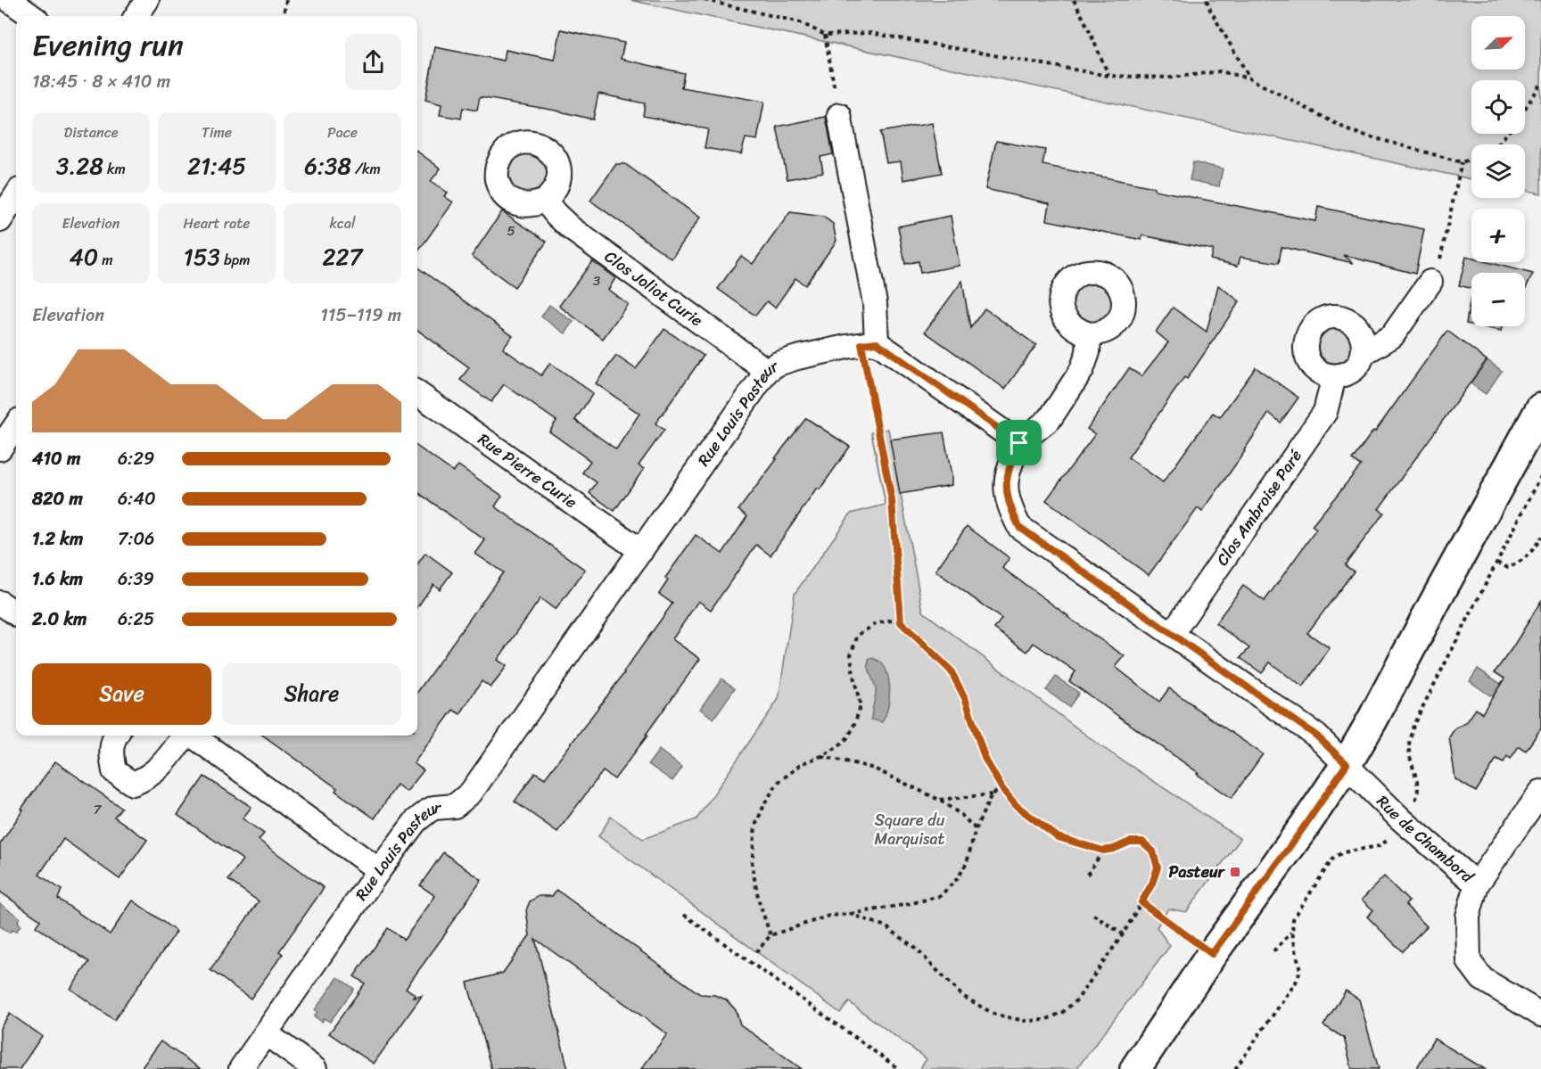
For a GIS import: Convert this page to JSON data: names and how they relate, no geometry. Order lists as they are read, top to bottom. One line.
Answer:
{"streets":{"street":["Clos Joliot Curie","Rue Louis Pasteur","Rue Pierre Curie","Clos Ambroise Paré","Rue de Chambord"]},"crossings":[["Clos Joliot Curie","Rue Louis Pasteur"],["Rue Louis Pasteur","Rue Pierre Curie"]],"parks":["Square du Marquisat"],"places":{"transit":["Pasteur"]},"house_numbers":["5","3","7"],"north":"top right","page":{"map_buttons":["+","−"],"heading":["Evening run","18:45 · 8 × 410 m"],"stats":[["Distance","3.28 km"],["Time","21:45"],["Pace","6:38 /km"],["Elevation","40 m"],["Heart rate","153 bpm"],["kcal","227"]],"chart":["Elevation","115–119 m"],"list":[{"name":"410 m","note":"6:29"},{"name":"820 m","note":"6:40"},{"name":"1.2 km","note":"7:06"},{"name":"1.6 km","note":"6:39"},{"name":"2.0 km","note":"6:25"}],"buttons":["Save","Share"]}}
